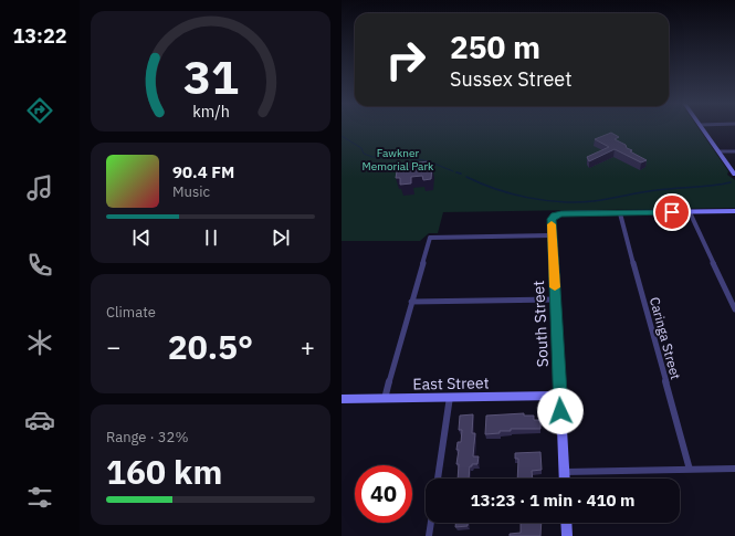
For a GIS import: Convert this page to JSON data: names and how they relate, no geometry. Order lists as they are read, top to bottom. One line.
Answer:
{"streets":{"street":["South Street","Caringa Street","East Street"]},"crossings":[["South Street","Caringa Street"],["South Street","East Street"]],"parks":["Fawkner Memorial Park"],"page":{"tabs":"13:22","turn":["250 m","Sussex Street"],"song":["90.4 FM","Music"],"tile":["Climate",["Range · 32%","160 km"]],"heat":["−","20.5°","+"],"limit":"40","trip":"13:23 · 1 min · 410 m","gauge":["31","km/h"]}}
